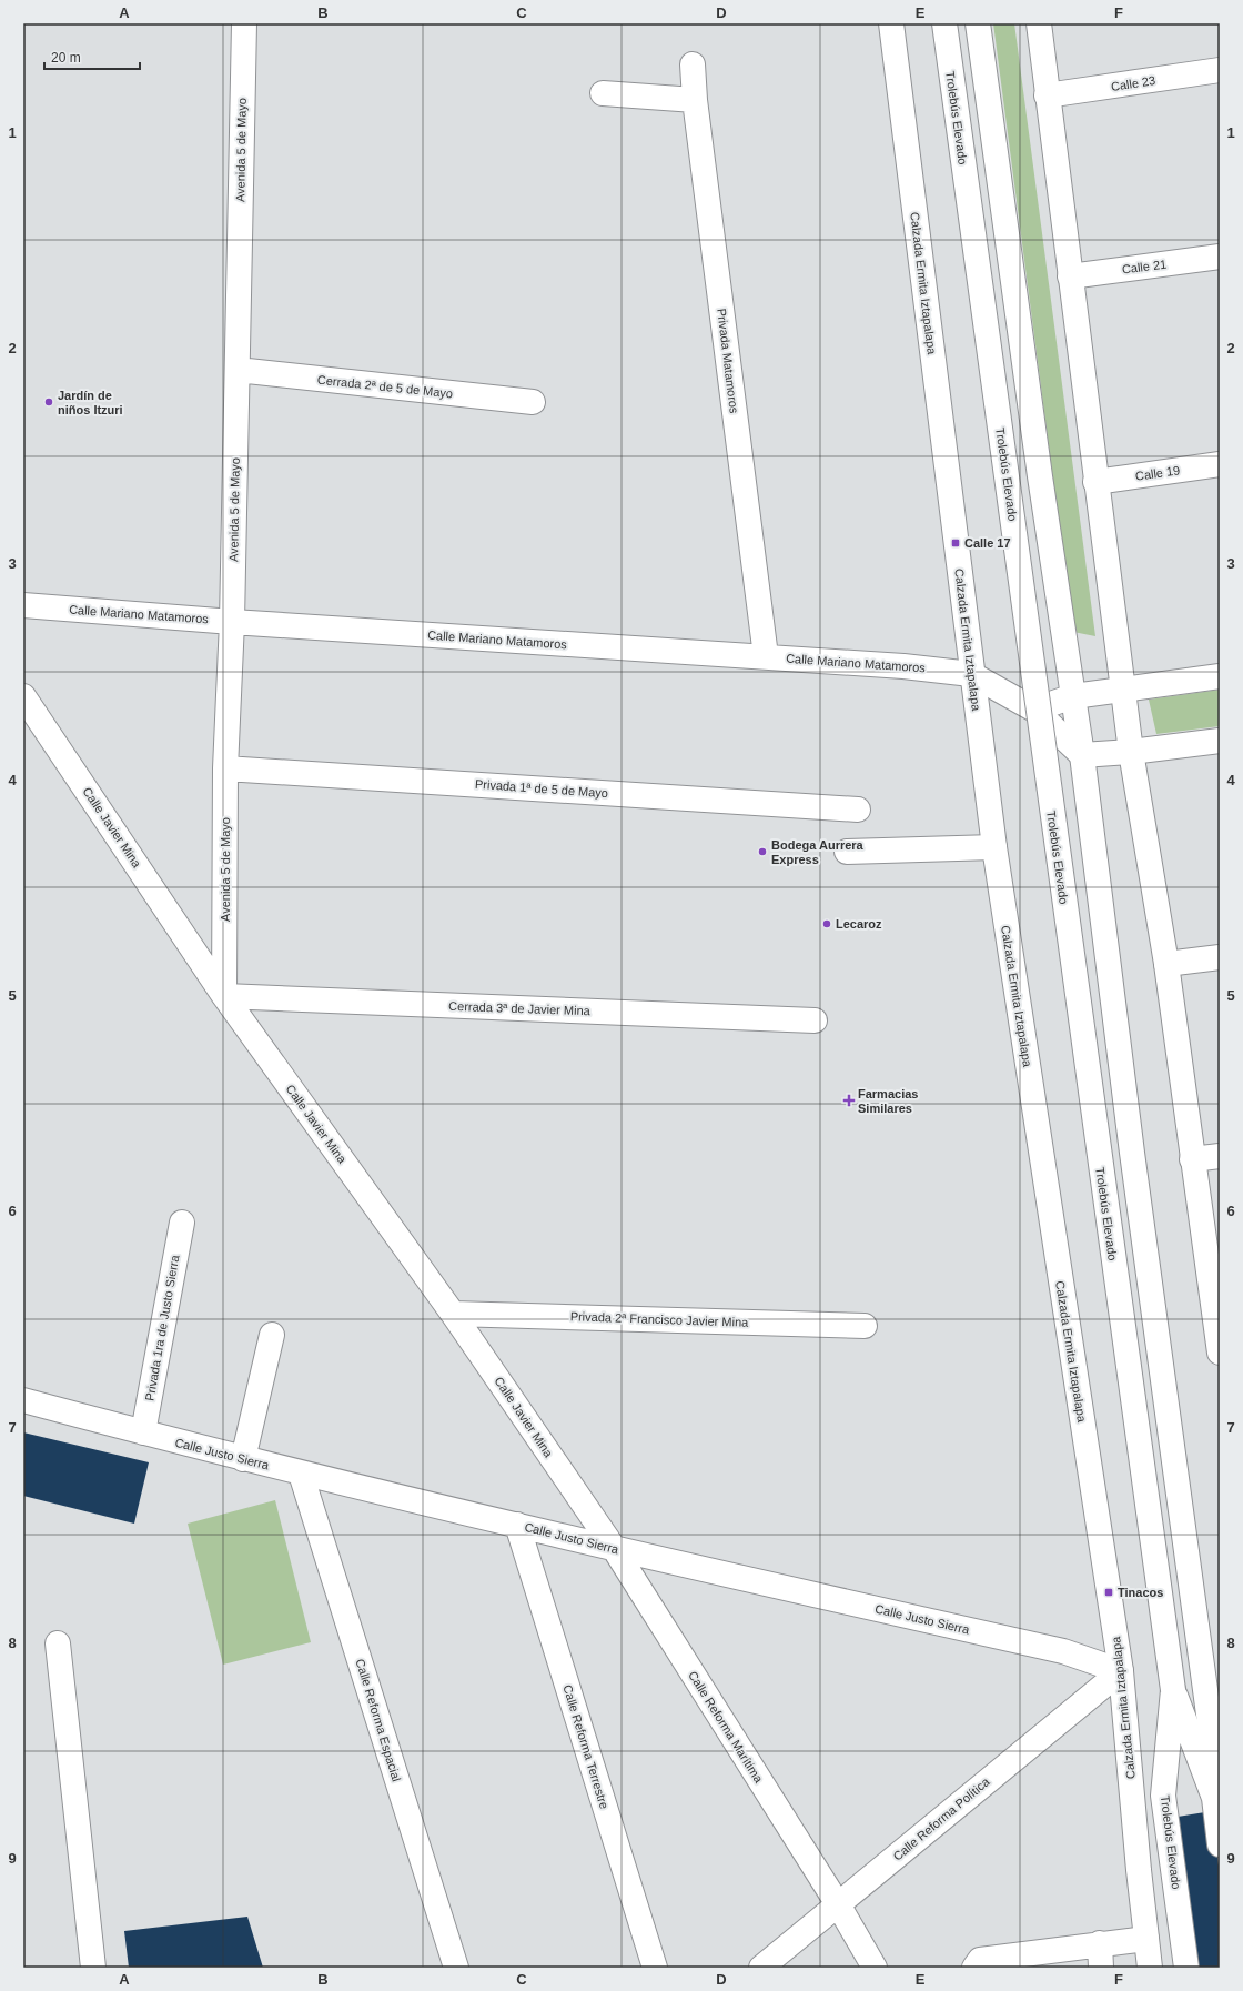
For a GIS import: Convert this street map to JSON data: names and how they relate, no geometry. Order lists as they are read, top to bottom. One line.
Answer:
{"streets":{"street":["Calle 23","Trolebús Elevado","Avenida 5 de Mayo","Calle 21","Calzada Ermita Iztapalapa","Privada Matamoros","Cerrada 2ª de 5 de Mayo","Calle 19","Calle Mariano Matamoros","Privada 1ª de 5 de Mayo","Calle Javier Mina","Cerrada 3ª de Javier Mina","Privada 2ª Francisco Javier Mina","Privada 1ra de Justo Sierra","Calle Justo Sierra","Calle Reforma Espacial","Calle Reforma Marítima","Calle Reforma Terrestre","Calle Reforma Política"]},"crossings":[["Avenida 5 de Mayo","Cerrada 2ª de 5 de Mayo"],["Avenida 5 de Mayo","Calle Mariano Matamoros"],["Avenida 5 de Mayo","Privada 1ª de 5 de Mayo"],["Avenida 5 de Mayo","Calle Javier Mina"],["Avenida 5 de Mayo","Cerrada 3ª de Javier Mina"],["Calzada Ermita Iztapalapa","Calle Mariano Matamoros"],["Calzada Ermita Iztapalapa","Calle Justo Sierra"],["Calzada Ermita Iztapalapa","Calle Reforma Política"],["Privada Matamoros","Calle Mariano Matamoros"],["Calle Javier Mina","Cerrada 3ª de Javier Mina"],["Calle Javier Mina","Privada 2ª Francisco Javier Mina"],["Calle Javier Mina","Calle Justo Sierra"],["Calle Javier Mina","Calle Reforma Marítima"],["Privada 1ra de Justo Sierra","Calle Justo Sierra"],["Calle Justo Sierra","Calle Reforma Espacial"],["Calle Justo Sierra","Calle Reforma Marítima"],["Calle Justo Sierra","Calle Reforma Terrestre"],["Calle Justo Sierra","Calle Reforma Política"],["Calle Reforma Marítima","Calle Reforma Política"]],"places":{"other":["Jardín de niños Itzuri","Bodega Aurrera Express","Lecaroz"],"transit":["Calle 17","Tinacos"],"health":["Farmacias Similares"]},"scale_bar":"20 m","grid":{"columns":["A","B","C","D","E","F"],"rows":["1","2","3","4","5","6","7","8","9"]}}
